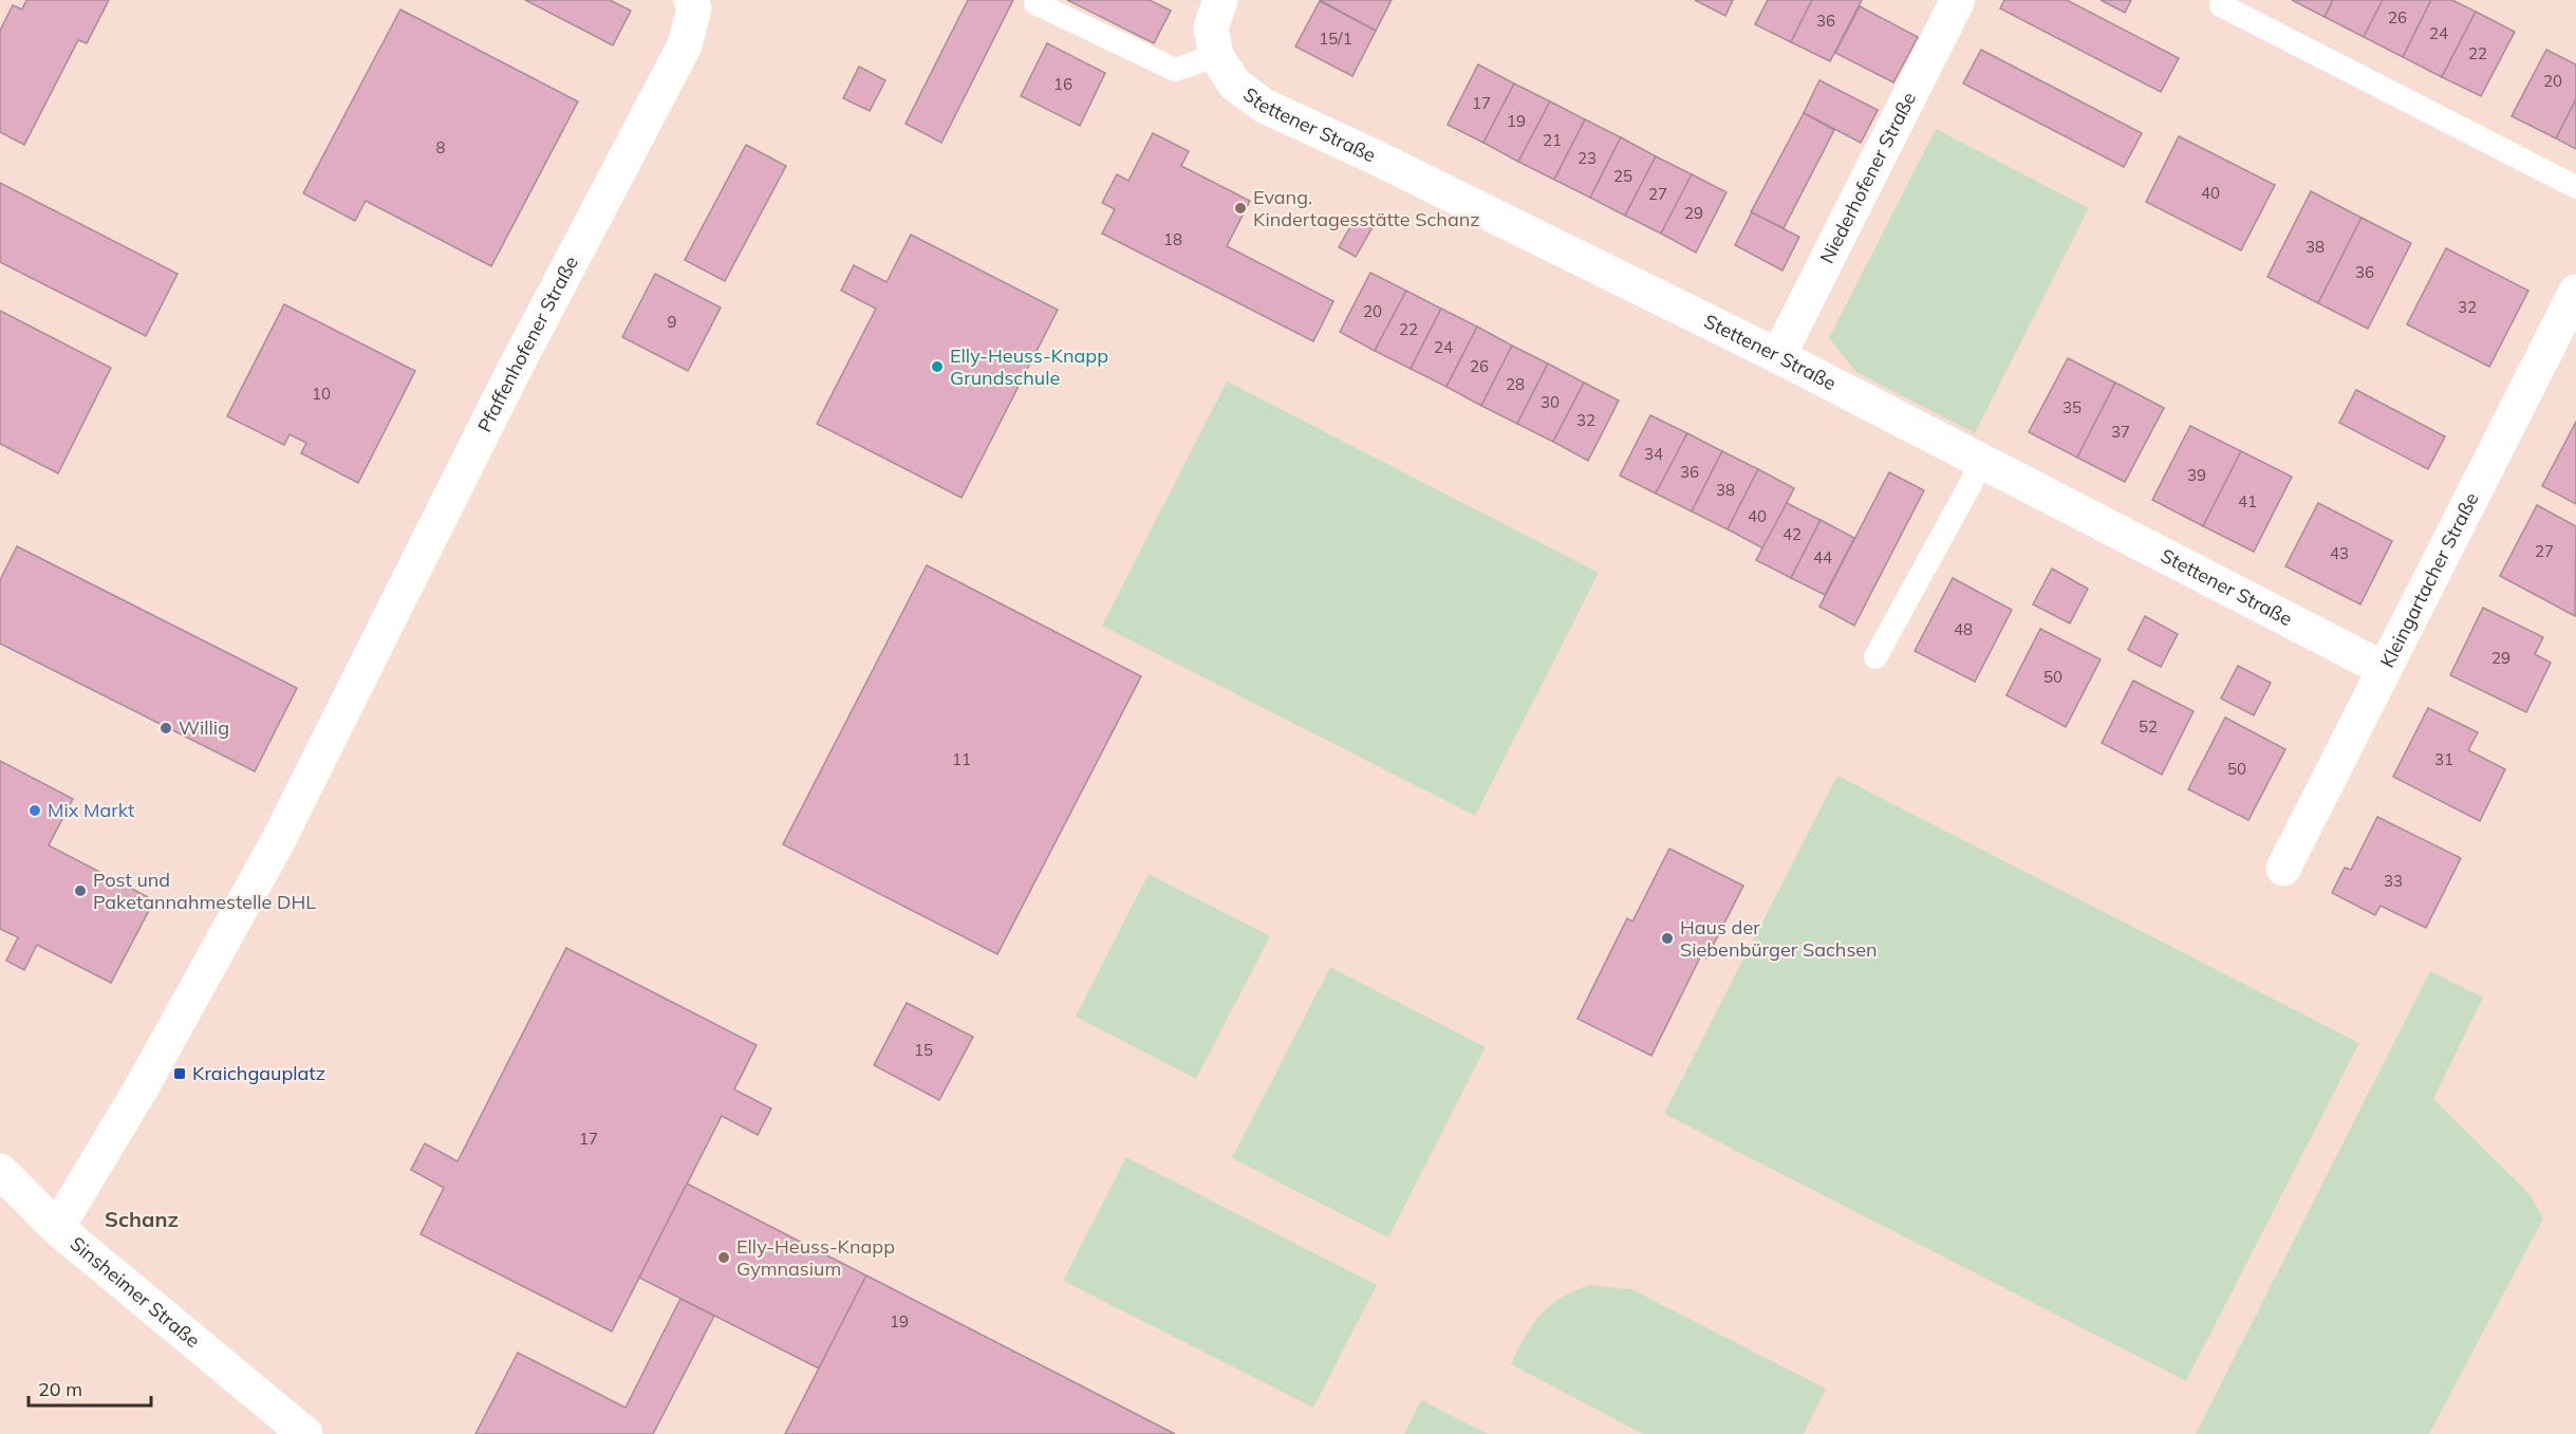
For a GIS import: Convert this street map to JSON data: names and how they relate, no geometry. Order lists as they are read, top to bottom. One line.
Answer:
{"streets":{"street":["Stettener Straße","Niederhofener Straße","Pfaffenhofener Straße","Kleingartacher Straße","Sinsheimer Straße"]},"crossings":[["Stettener Straße","Niederhofener Straße"],["Stettener Straße","Kleingartacher Straße"],["Pfaffenhofener Straße","Sinsheimer Straße"]],"districts":["Schanz"],"places":{"other":["Evang. Kindertagesstätte Schanz","Elly-Heuss-Knapp Grundschule","Willig","Mix Markt","Post und Paketannahmestelle DHL","Haus der Siebenbürger Sachsen","Elly-Heuss-Knapp Gymnasium"],"transit":["Kraichgauplatz"]},"house_numbers":["26","36","24","15/1","22","20","16","17","19","21","8","23","25","40","27","29","18","38","36","32","20","9","22","24","26","28","10","30","35","32","37","34","36","39","38","41","40","42","27","43","44","48","29","50","52","11","31","50","33","15","17","19"],"scale_bar":"20 m"}
